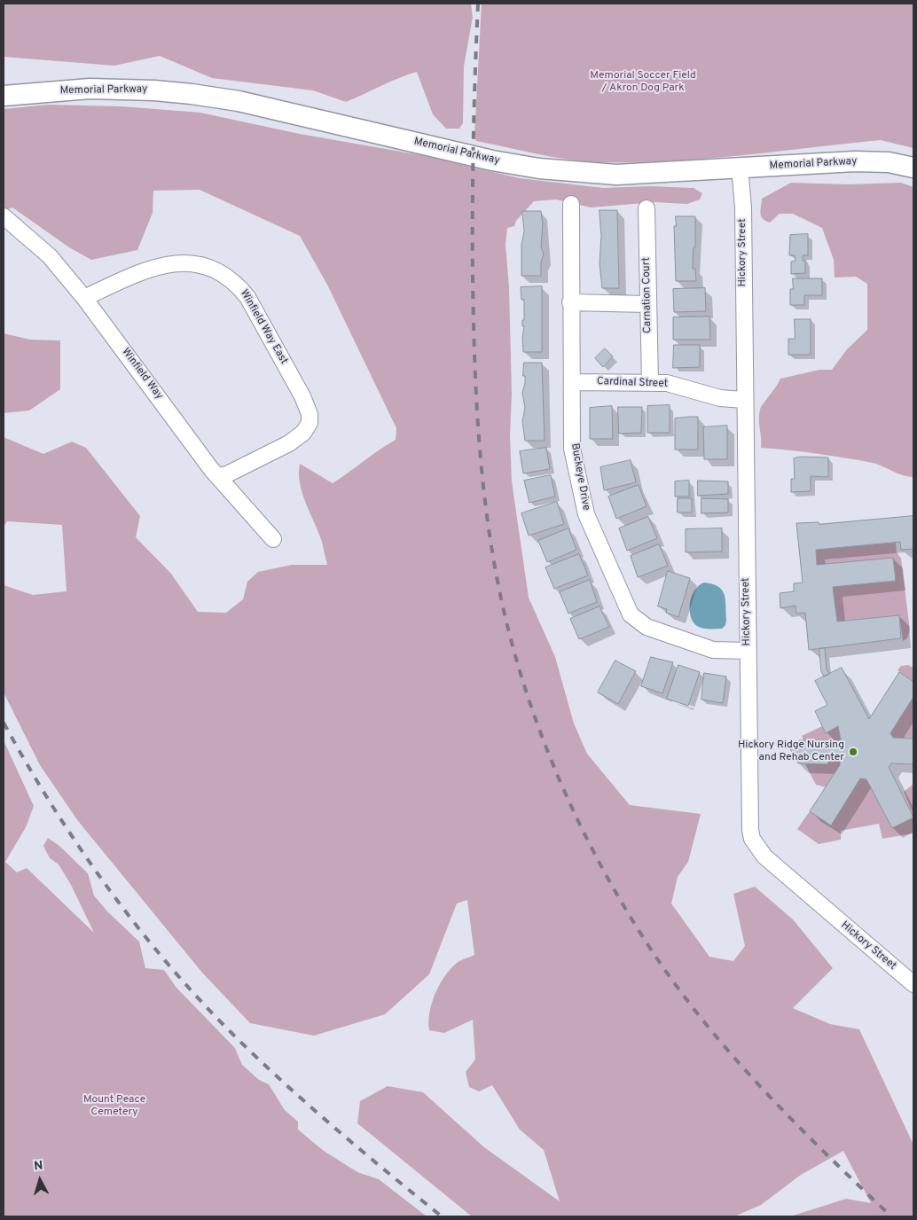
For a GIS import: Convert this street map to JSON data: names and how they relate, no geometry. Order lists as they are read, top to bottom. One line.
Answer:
{"streets":{"main road":["Memorial Parkway"],"street":["Hickory Street","Carnation Court","Winfield Way East","Winfield Way","Cardinal Street","Buckeye Drive"]},"crossings":[["Memorial Parkway","Hickory Street"],["Hickory Street","Cardinal Street"],["Hickory Street","Buckeye Drive"],["Carnation Court","Cardinal Street"],["Winfield Way East","Winfield Way"],["Cardinal Street","Buckeye Drive"]],"parks":["Memorial Soccer Field / Akron Dog Park","Mount Peace Cemetery"],"places":["Hickory Ridge Nursing and Rehab Center"],"north":"top"}
